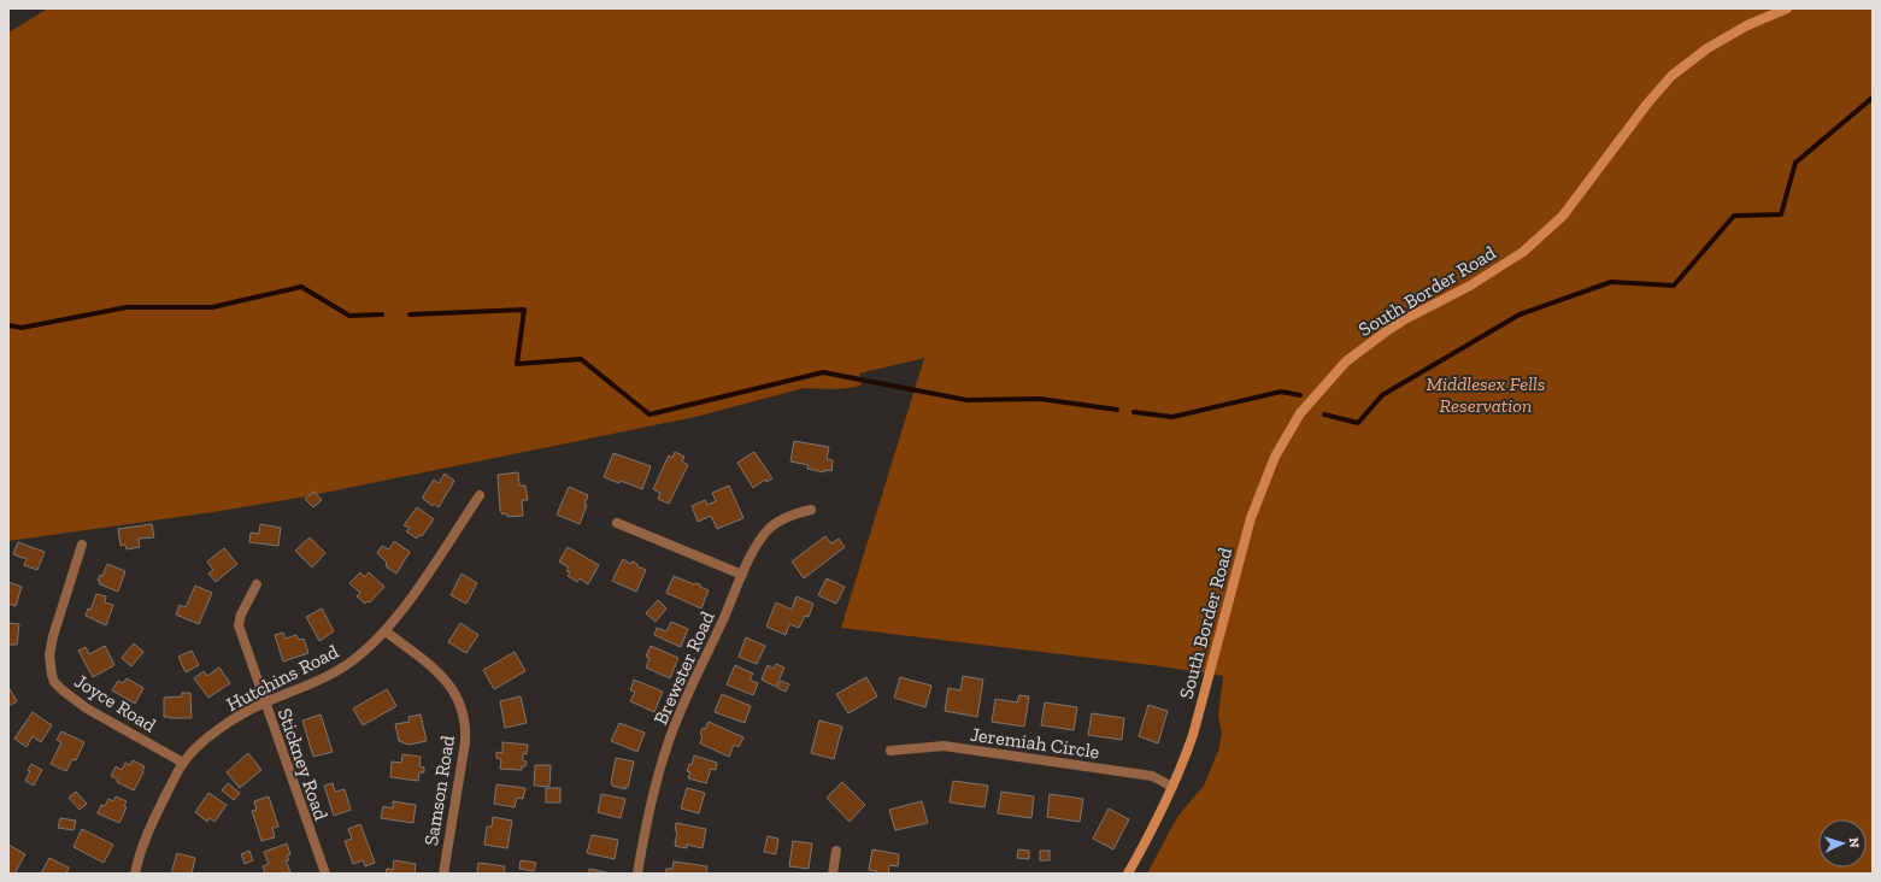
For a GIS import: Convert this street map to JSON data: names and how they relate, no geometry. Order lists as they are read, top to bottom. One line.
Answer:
{"streets":{"main road":["South Border Road"],"street":["Brewster Road","Hutchins Road","Joyce Road","Jeremiah Circle","Stickney Road","Samson Road"]},"crossings":[["South Border Road","Jeremiah Circle"],["Hutchins Road","Joyce Road"],["Hutchins Road","Stickney Road"],["Hutchins Road","Samson Road"]],"parks":["Middlesex Fells Reservation"],"north":"right"}
